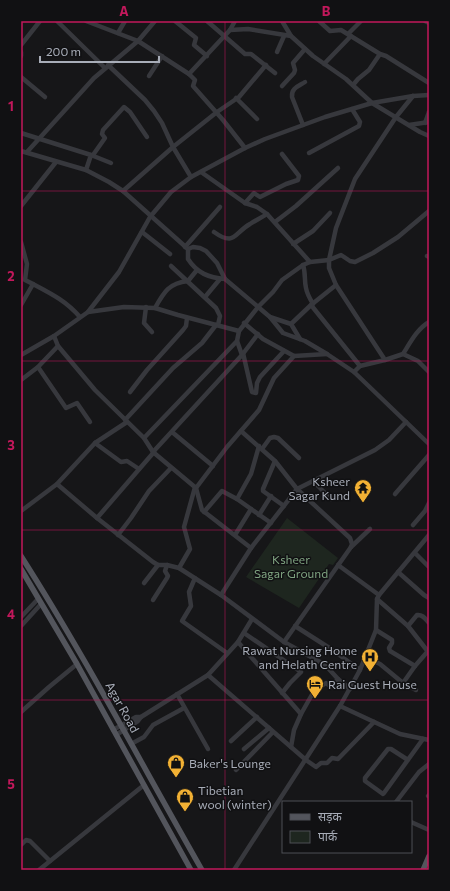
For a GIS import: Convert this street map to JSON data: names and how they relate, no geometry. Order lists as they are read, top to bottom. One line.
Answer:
{"streets":{"main road":["Agar Road"]},"parks":["Ksheer Sagar Ground"],"places":{"temple":["Ksheer Sagar Kund"],"hospital":["Rawat Nursing Home and Helath Centre"],"hotel":["Rai Guest House"],"shop":["Baker's Lounge","Tibetian wool (winter)"]},"legend":["सड़क","पार्क"],"scale_bar":"200 m","grid":{"columns":["A","B"],"rows":["1","2","3","4","5"]}}
